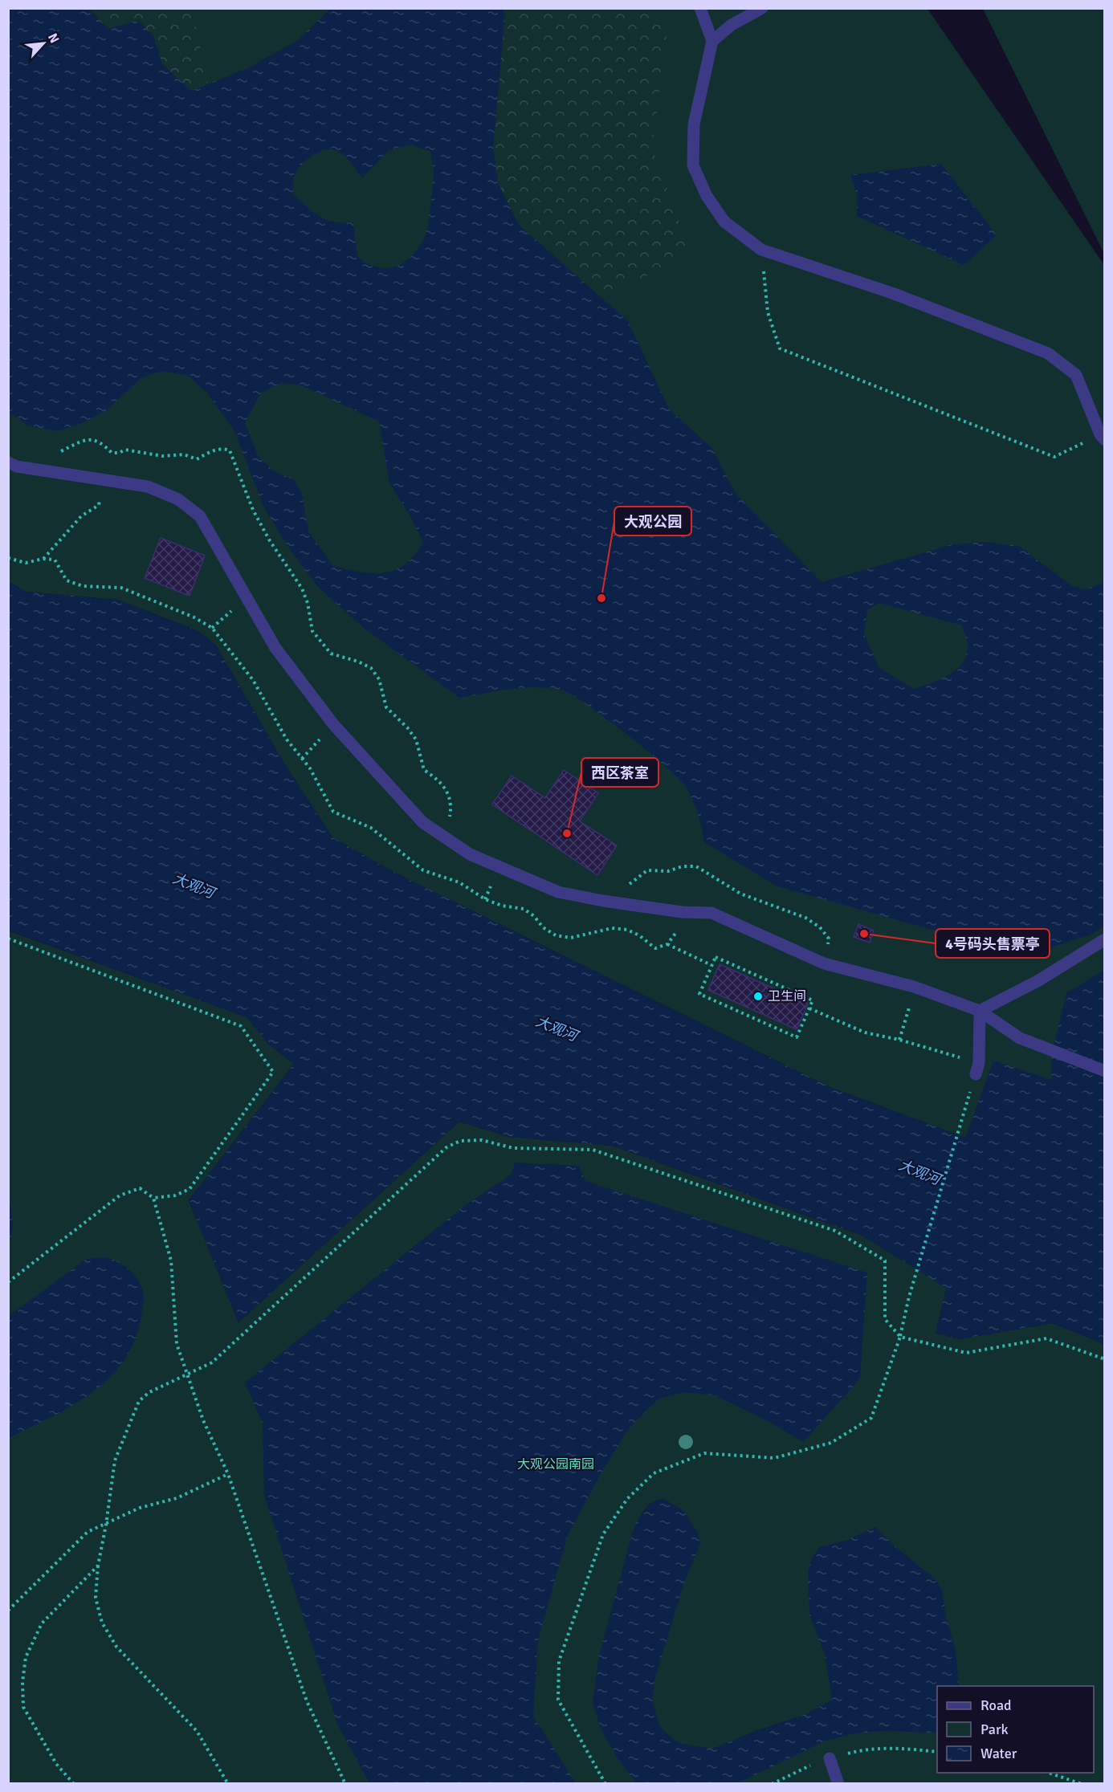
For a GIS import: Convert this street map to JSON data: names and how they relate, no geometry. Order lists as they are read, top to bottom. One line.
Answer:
{"water":["大观河"],"parks":["大观公园南园"],"places":["大观公园","西区茶室","4号码头售票亭","卫生间"],"legend":["Road","Park","Water"],"north":"top right"}
